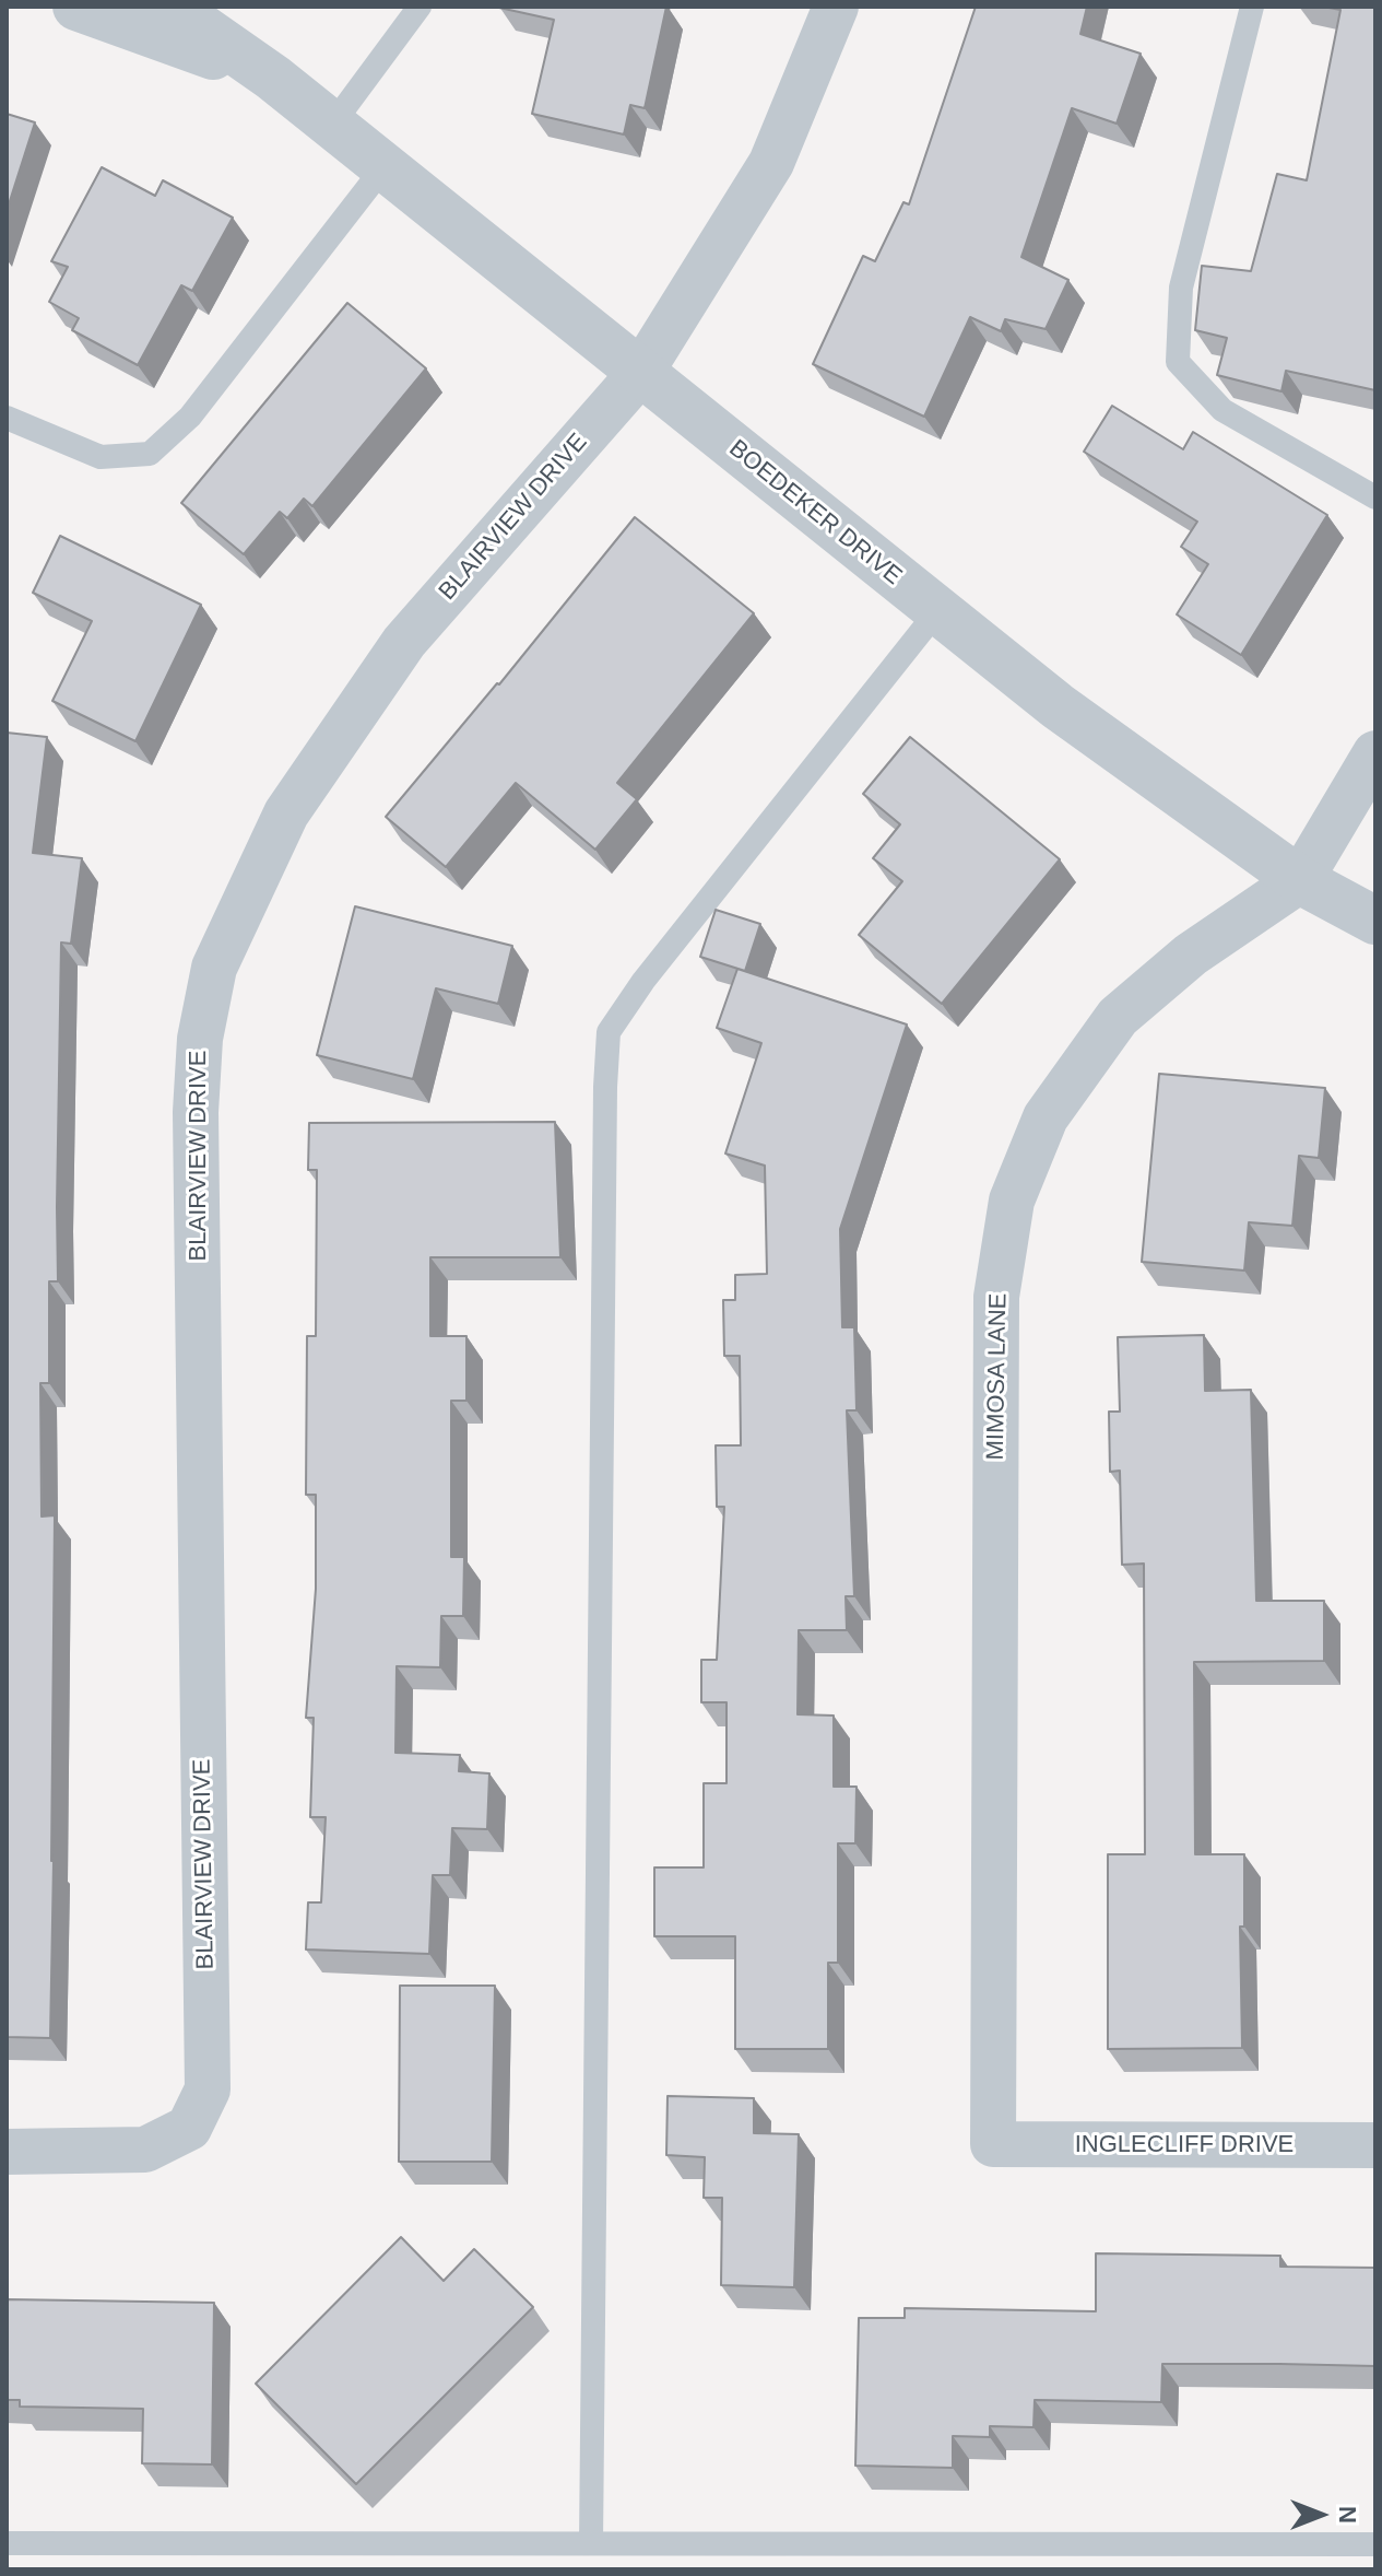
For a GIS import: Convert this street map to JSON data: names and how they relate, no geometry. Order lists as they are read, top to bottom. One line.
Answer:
{"streets":{"street":["BOEDEKER DRIVE","BLAIRVIEW DRIVE","MIMOSA LANE","INGLECLIFF DRIVE"]},"crossings":[["BOEDEKER DRIVE","BLAIRVIEW DRIVE"],["BOEDEKER DRIVE","MIMOSA LANE"],["MIMOSA LANE","INGLECLIFF DRIVE"]],"north":"right"}
